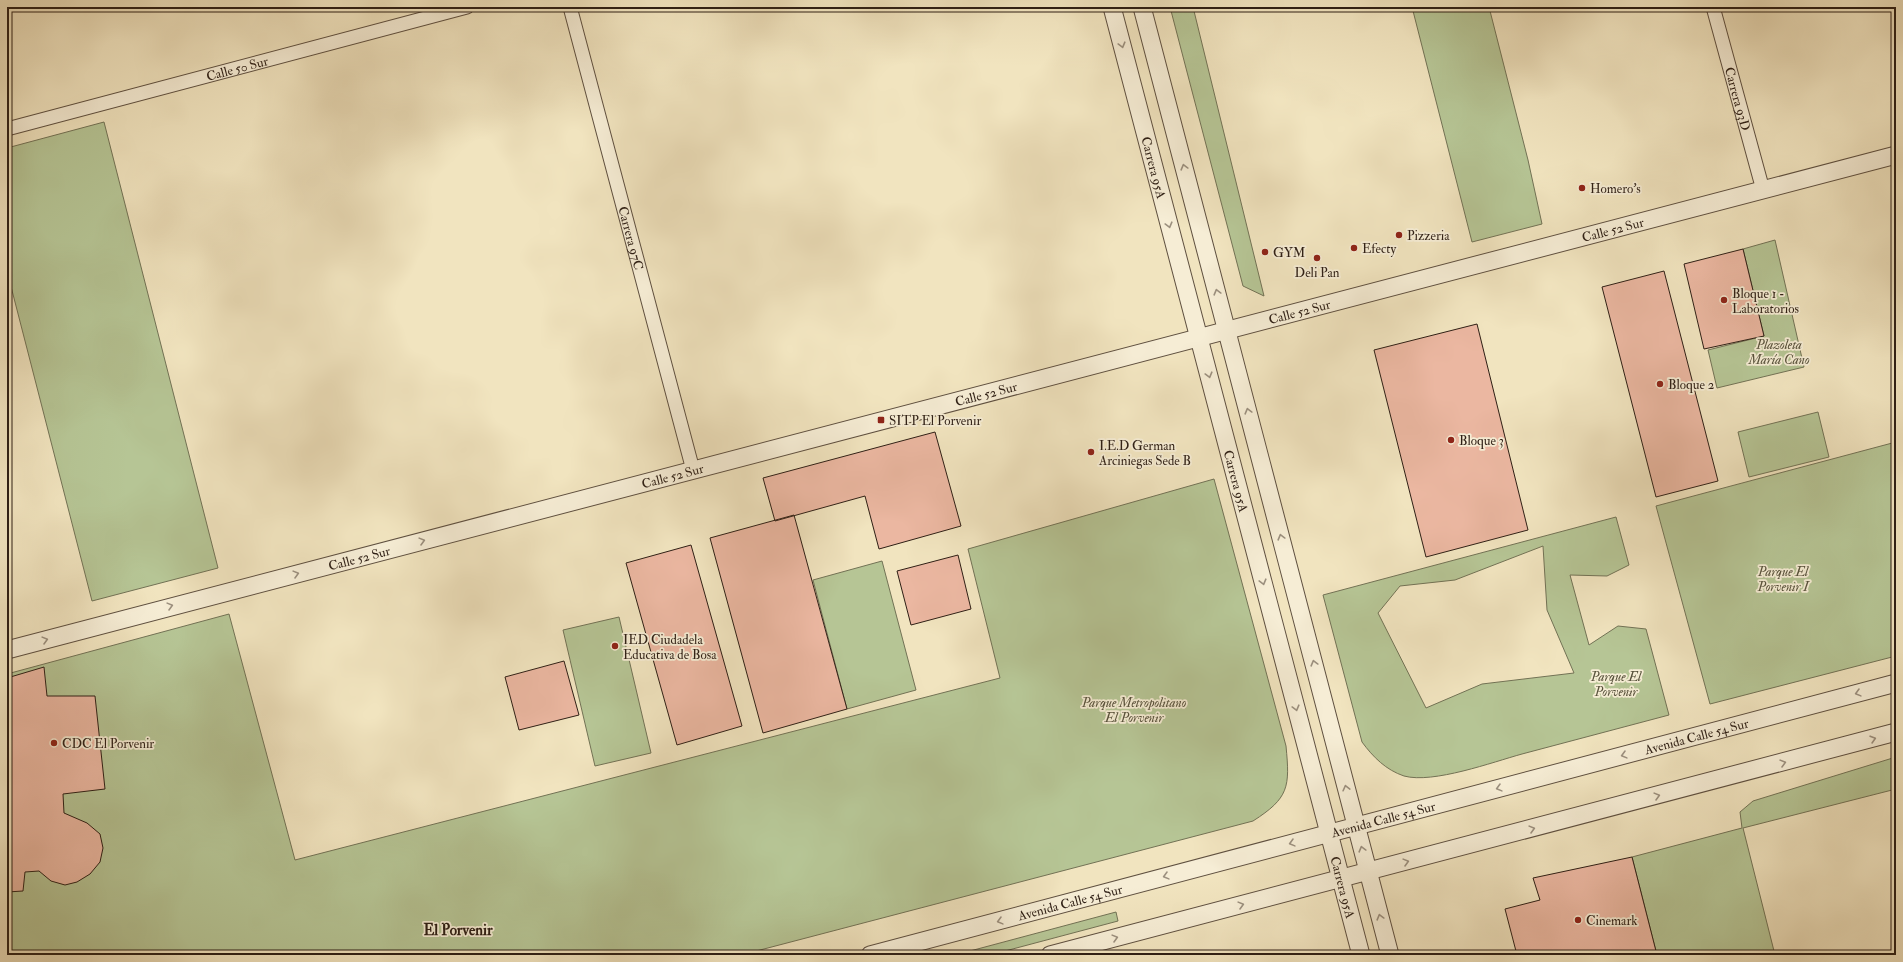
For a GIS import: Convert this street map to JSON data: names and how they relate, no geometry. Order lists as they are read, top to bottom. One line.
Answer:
{"streets":{"street":["Calle 50 Sur","Carrera 93D","Carrera 95A","Calle 52 Sur","Carrera 97C","Avenida Calle 54 Sur"]},"crossings":[["Carrera 93D","Calle 52 Sur"],["Carrera 95A","Calle 52 Sur"],["Carrera 95A","Avenida Calle 54 Sur"],["Calle 52 Sur","Carrera 97C"]],"one_way":["Calle 52 Sur"],"districts":["El Porvenir"],"parks":["Plazoleta María Cano","Parque El Porvenir I","Parque El Porvenir","Parque Metropolitano El Porvenir"],"places":{"other":["Homero's","Pizzeria","Efecty","GYM","Deli Pan","Bloque 1 - Laboratorios","Bloque 2","Bloque 3","I.E.D German Arciniegas Sede B","IED Ciudadela Educativa de Bosa","CDC El Porvenir","Cinemark"],"transit":["SITP El Porvenir"]}}
